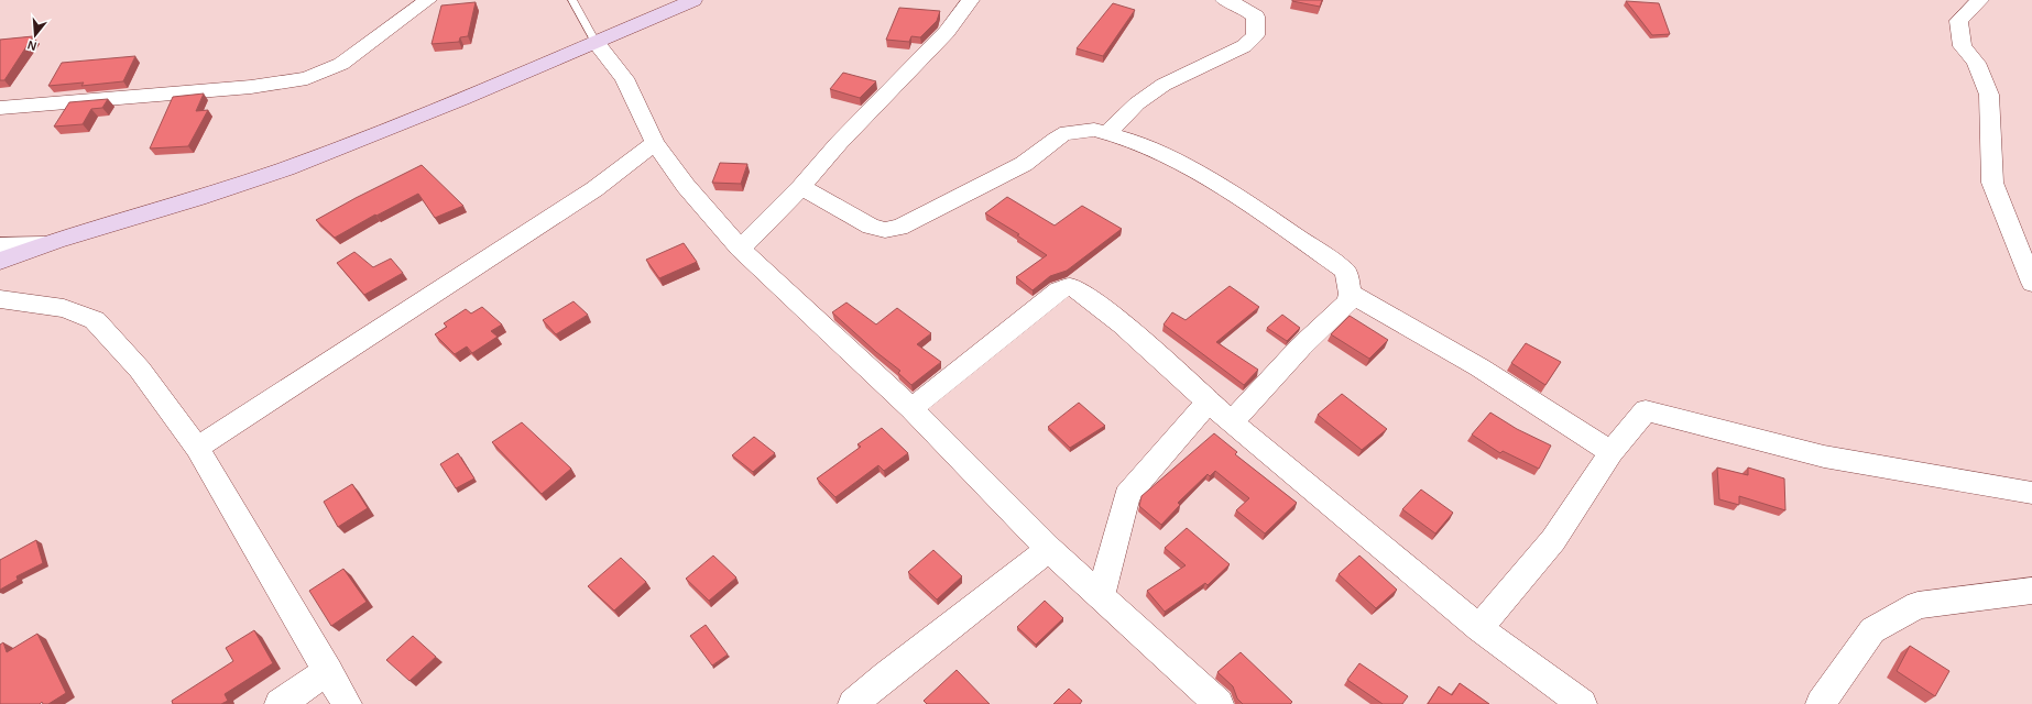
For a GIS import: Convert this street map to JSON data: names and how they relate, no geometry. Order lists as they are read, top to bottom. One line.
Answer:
{"north":"bottom"}
